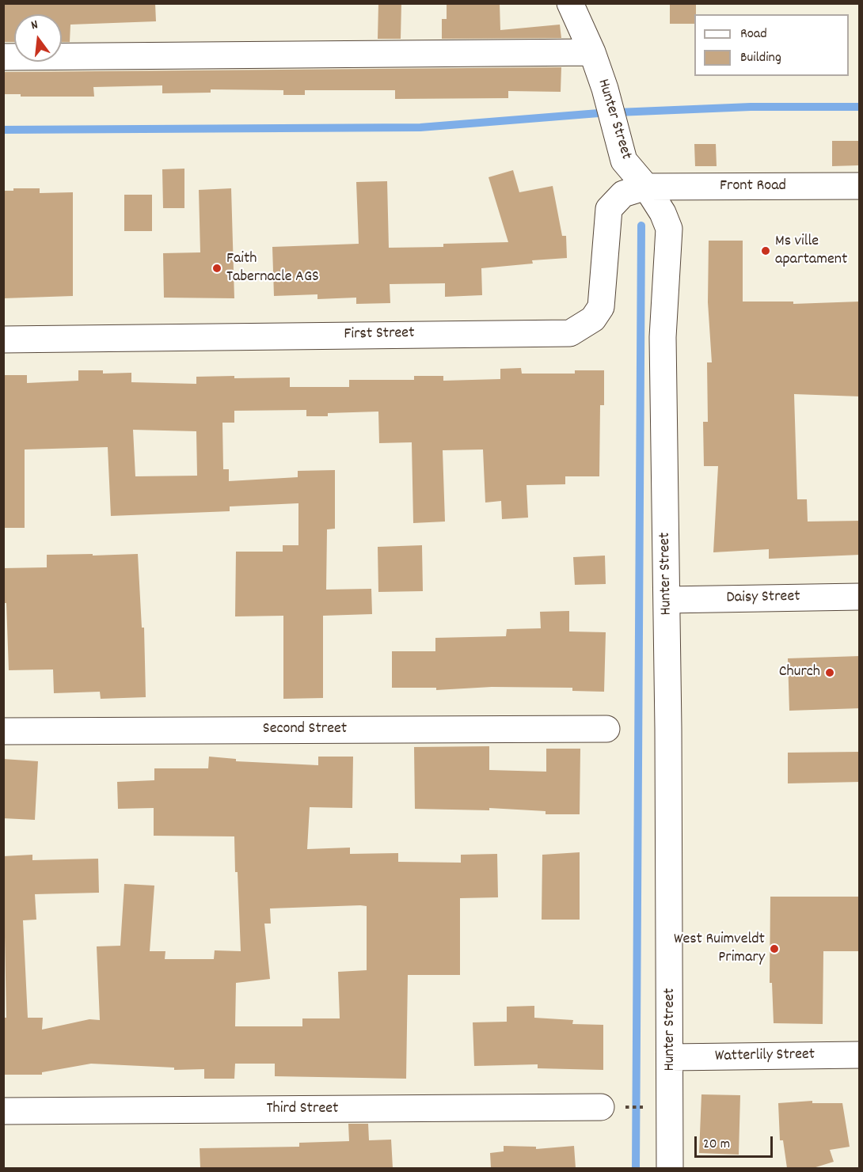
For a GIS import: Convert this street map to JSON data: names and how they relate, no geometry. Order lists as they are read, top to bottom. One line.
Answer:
{"streets":{"street":["Hunter Street","Front Road","First Street","Daisy Street","Second Street","Watterlily Street","Third Street"]},"crossings":[["Hunter Street","Front Road"],["Hunter Street","First Street"],["Hunter Street","Daisy Street"],["Hunter Street","Watterlily Street"],["Front Road","First Street"]],"places":["Ms ville apartament","Faith Tabernacle AGS","Church","West Ruimveldt Primary"],"legend":["Road","Building"],"scale_bar":"20 m","north":"top"}
